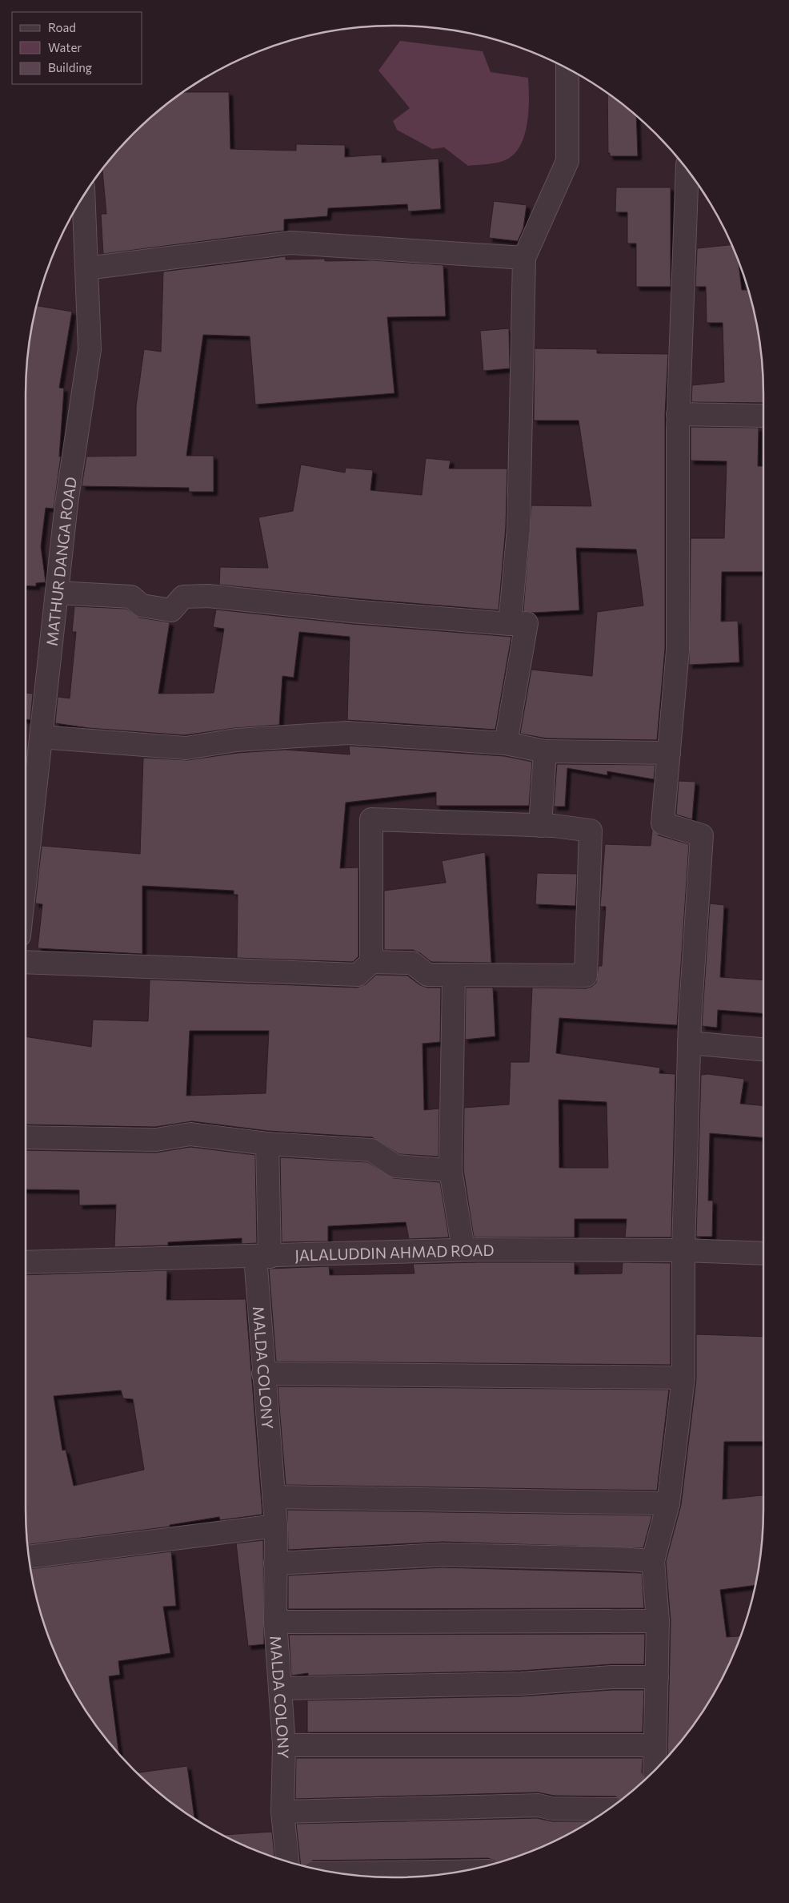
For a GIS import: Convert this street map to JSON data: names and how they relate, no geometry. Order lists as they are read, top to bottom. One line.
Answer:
{"streets":{"street":["MATHUR DANGA ROAD","JALALUDDIN AHMAD ROAD","MALDA COLONY"]},"crossings":[["JALALUDDIN AHMAD ROAD","MALDA COLONY"]],"legend":["Road","Water","Building"]}
